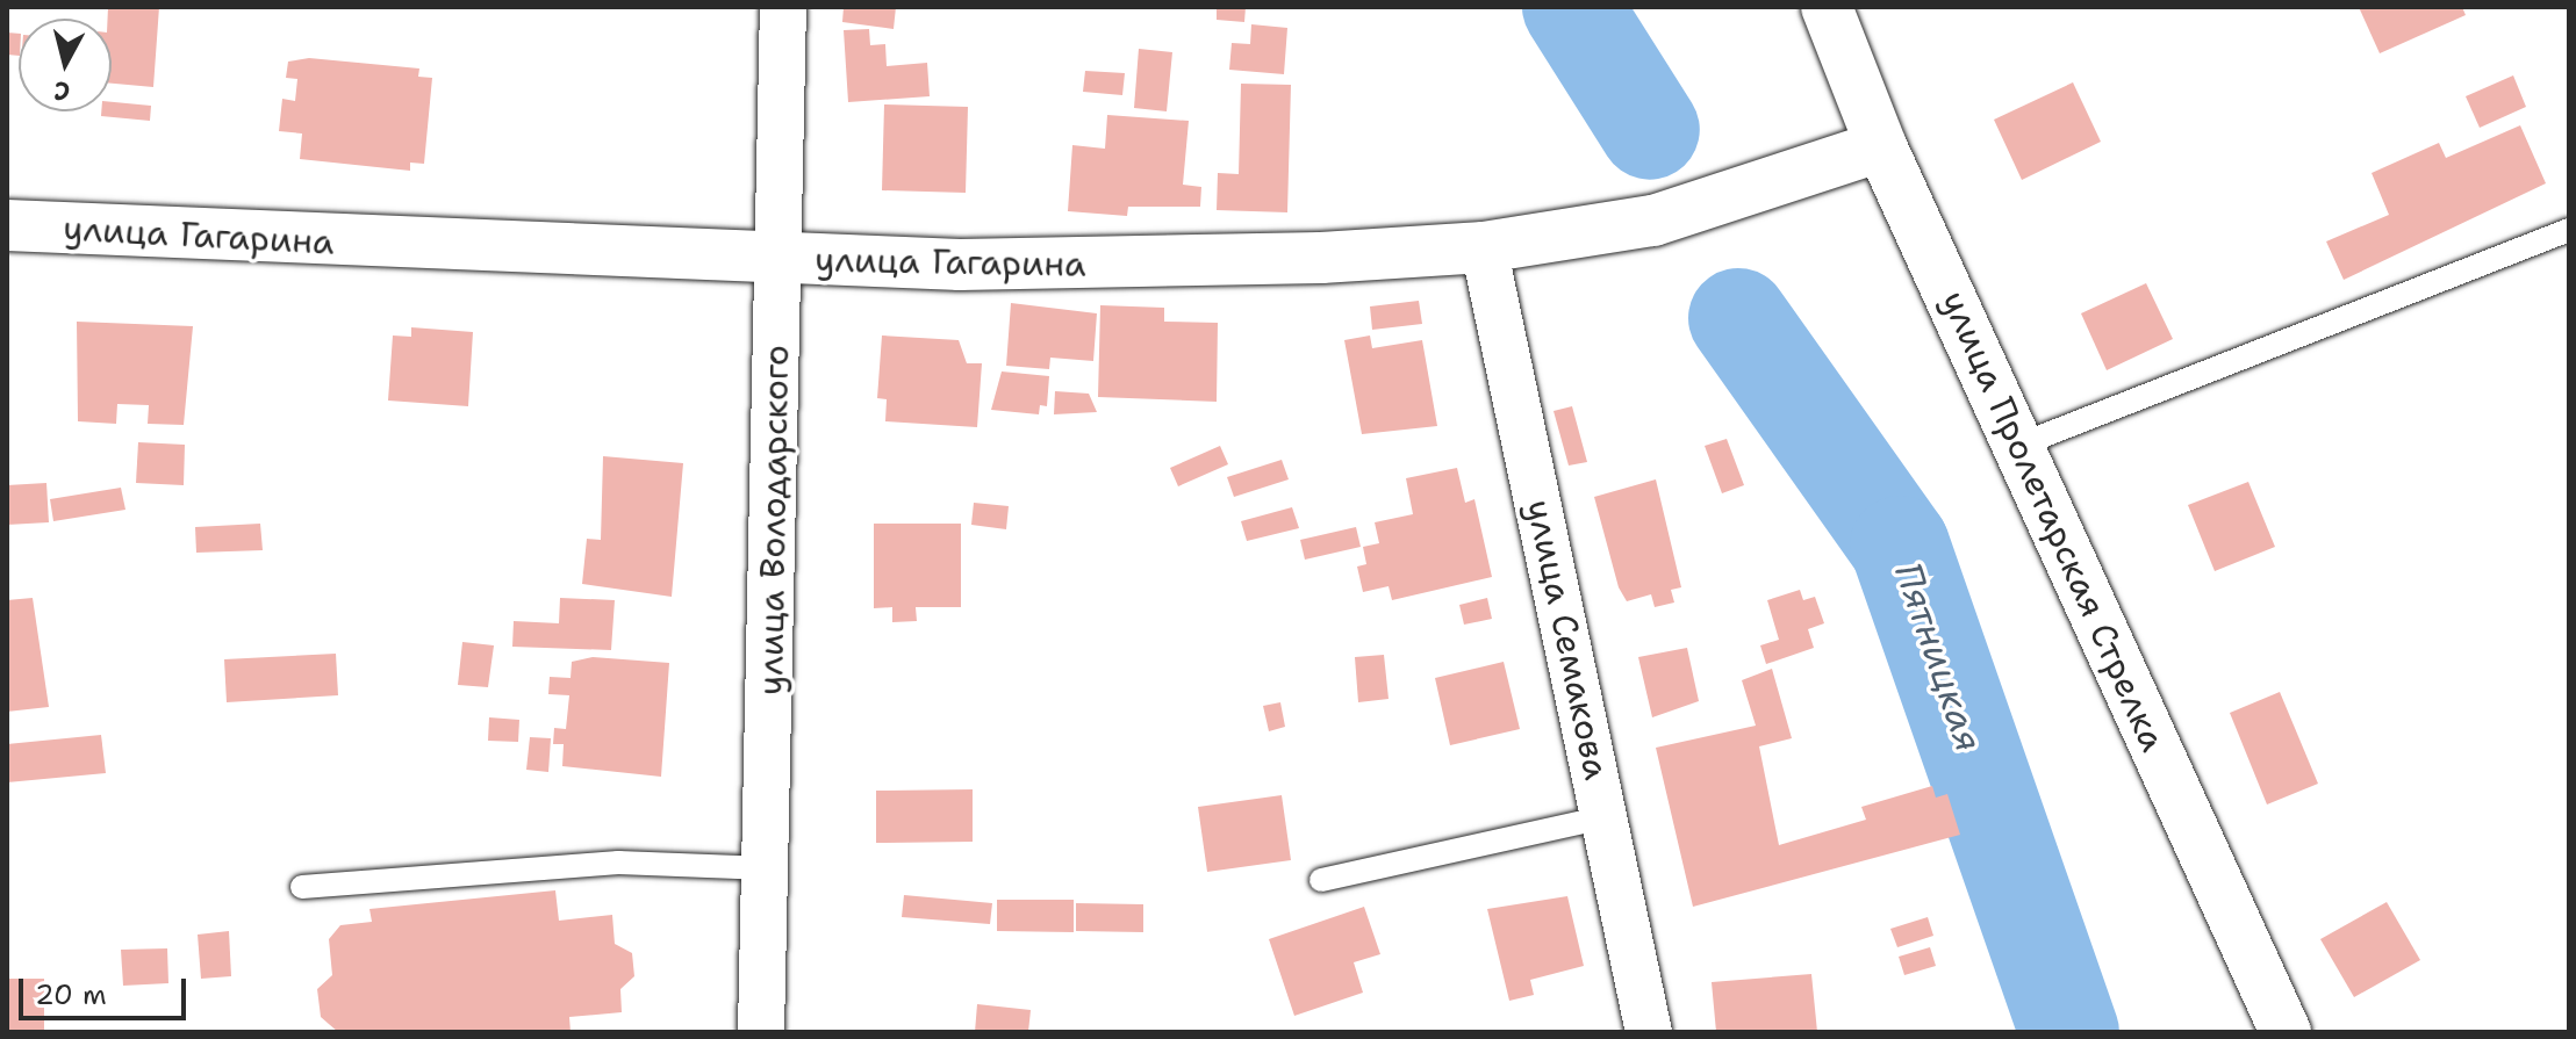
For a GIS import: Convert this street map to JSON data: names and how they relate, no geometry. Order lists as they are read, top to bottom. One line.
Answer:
{"streets":{"main road":["улица Гагарина","улица Пролетарская Стрелка"],"street":["улица Володарского","улица Семакова"]},"crossings":[["улица Гагарина","улица Володарского"],["улица Гагарина","улица Пролетарская Стрелка"],["улица Гагарина","улица Семакова"]],"water":["Пятницкая"],"scale_bar":"20 m","north":"bottom"}
